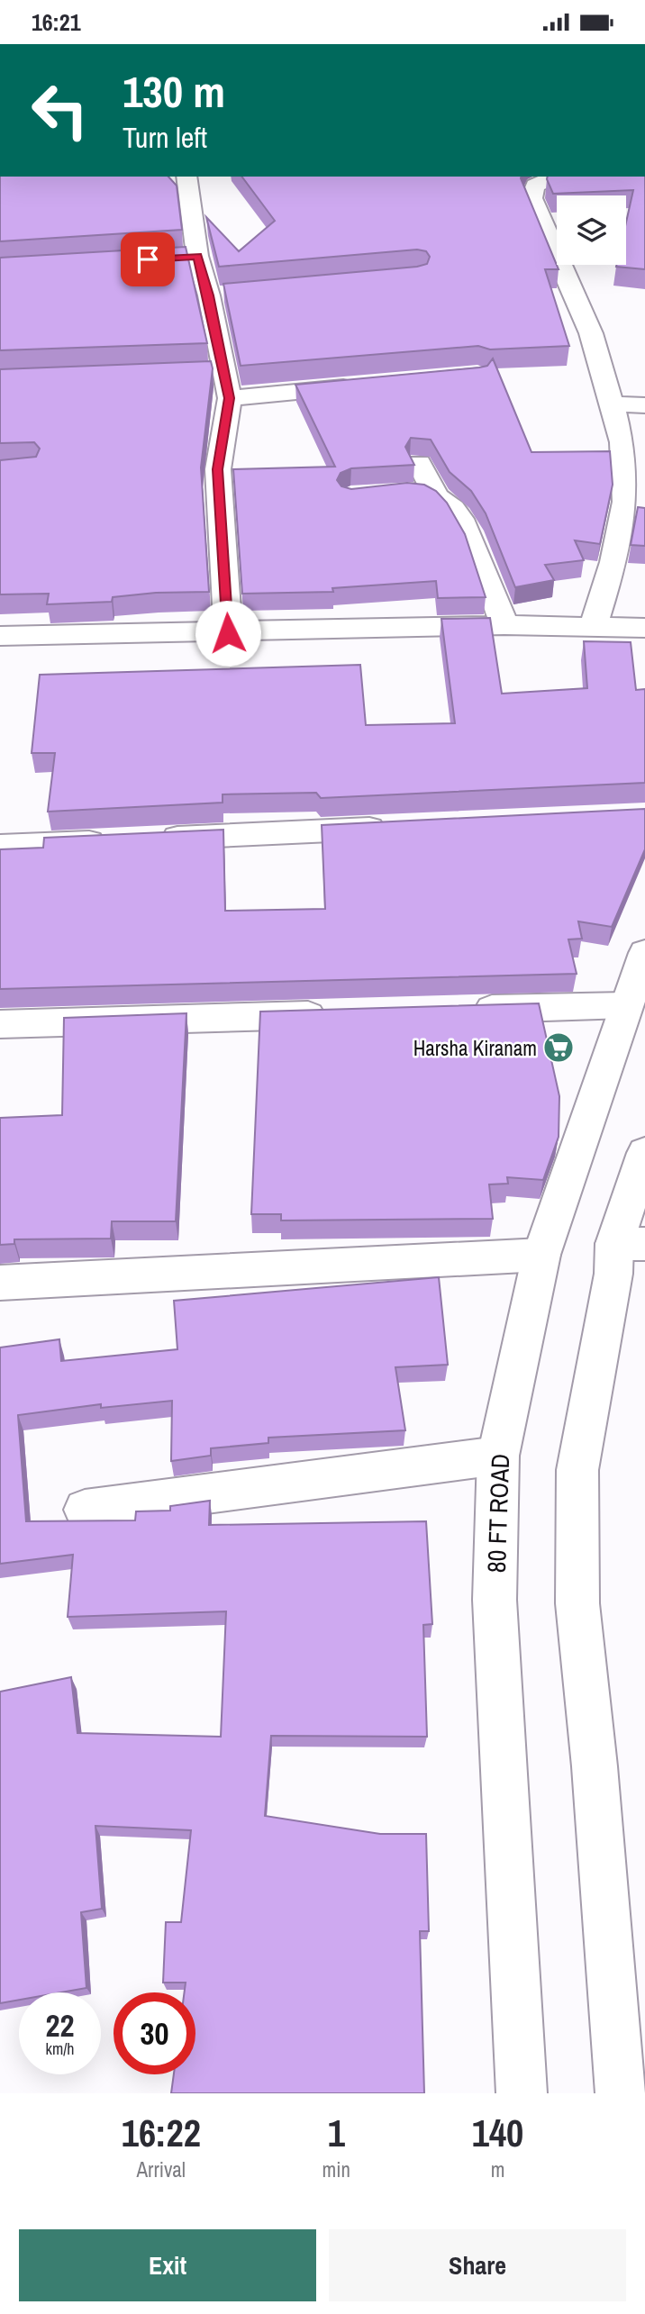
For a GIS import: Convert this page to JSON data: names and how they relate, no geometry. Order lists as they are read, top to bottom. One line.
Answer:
{"streets":{"street":["80 FT ROAD"]},"places":{"supermarket":["Harsha Kiranam"]},"page":{"status":"16:21","turn":["130 m","Turn left"],"speed":"22 km/h","limit":"30","eta":["16:22","Arrival","1","min","140","m"],"buttons":["Exit","Share"]}}
